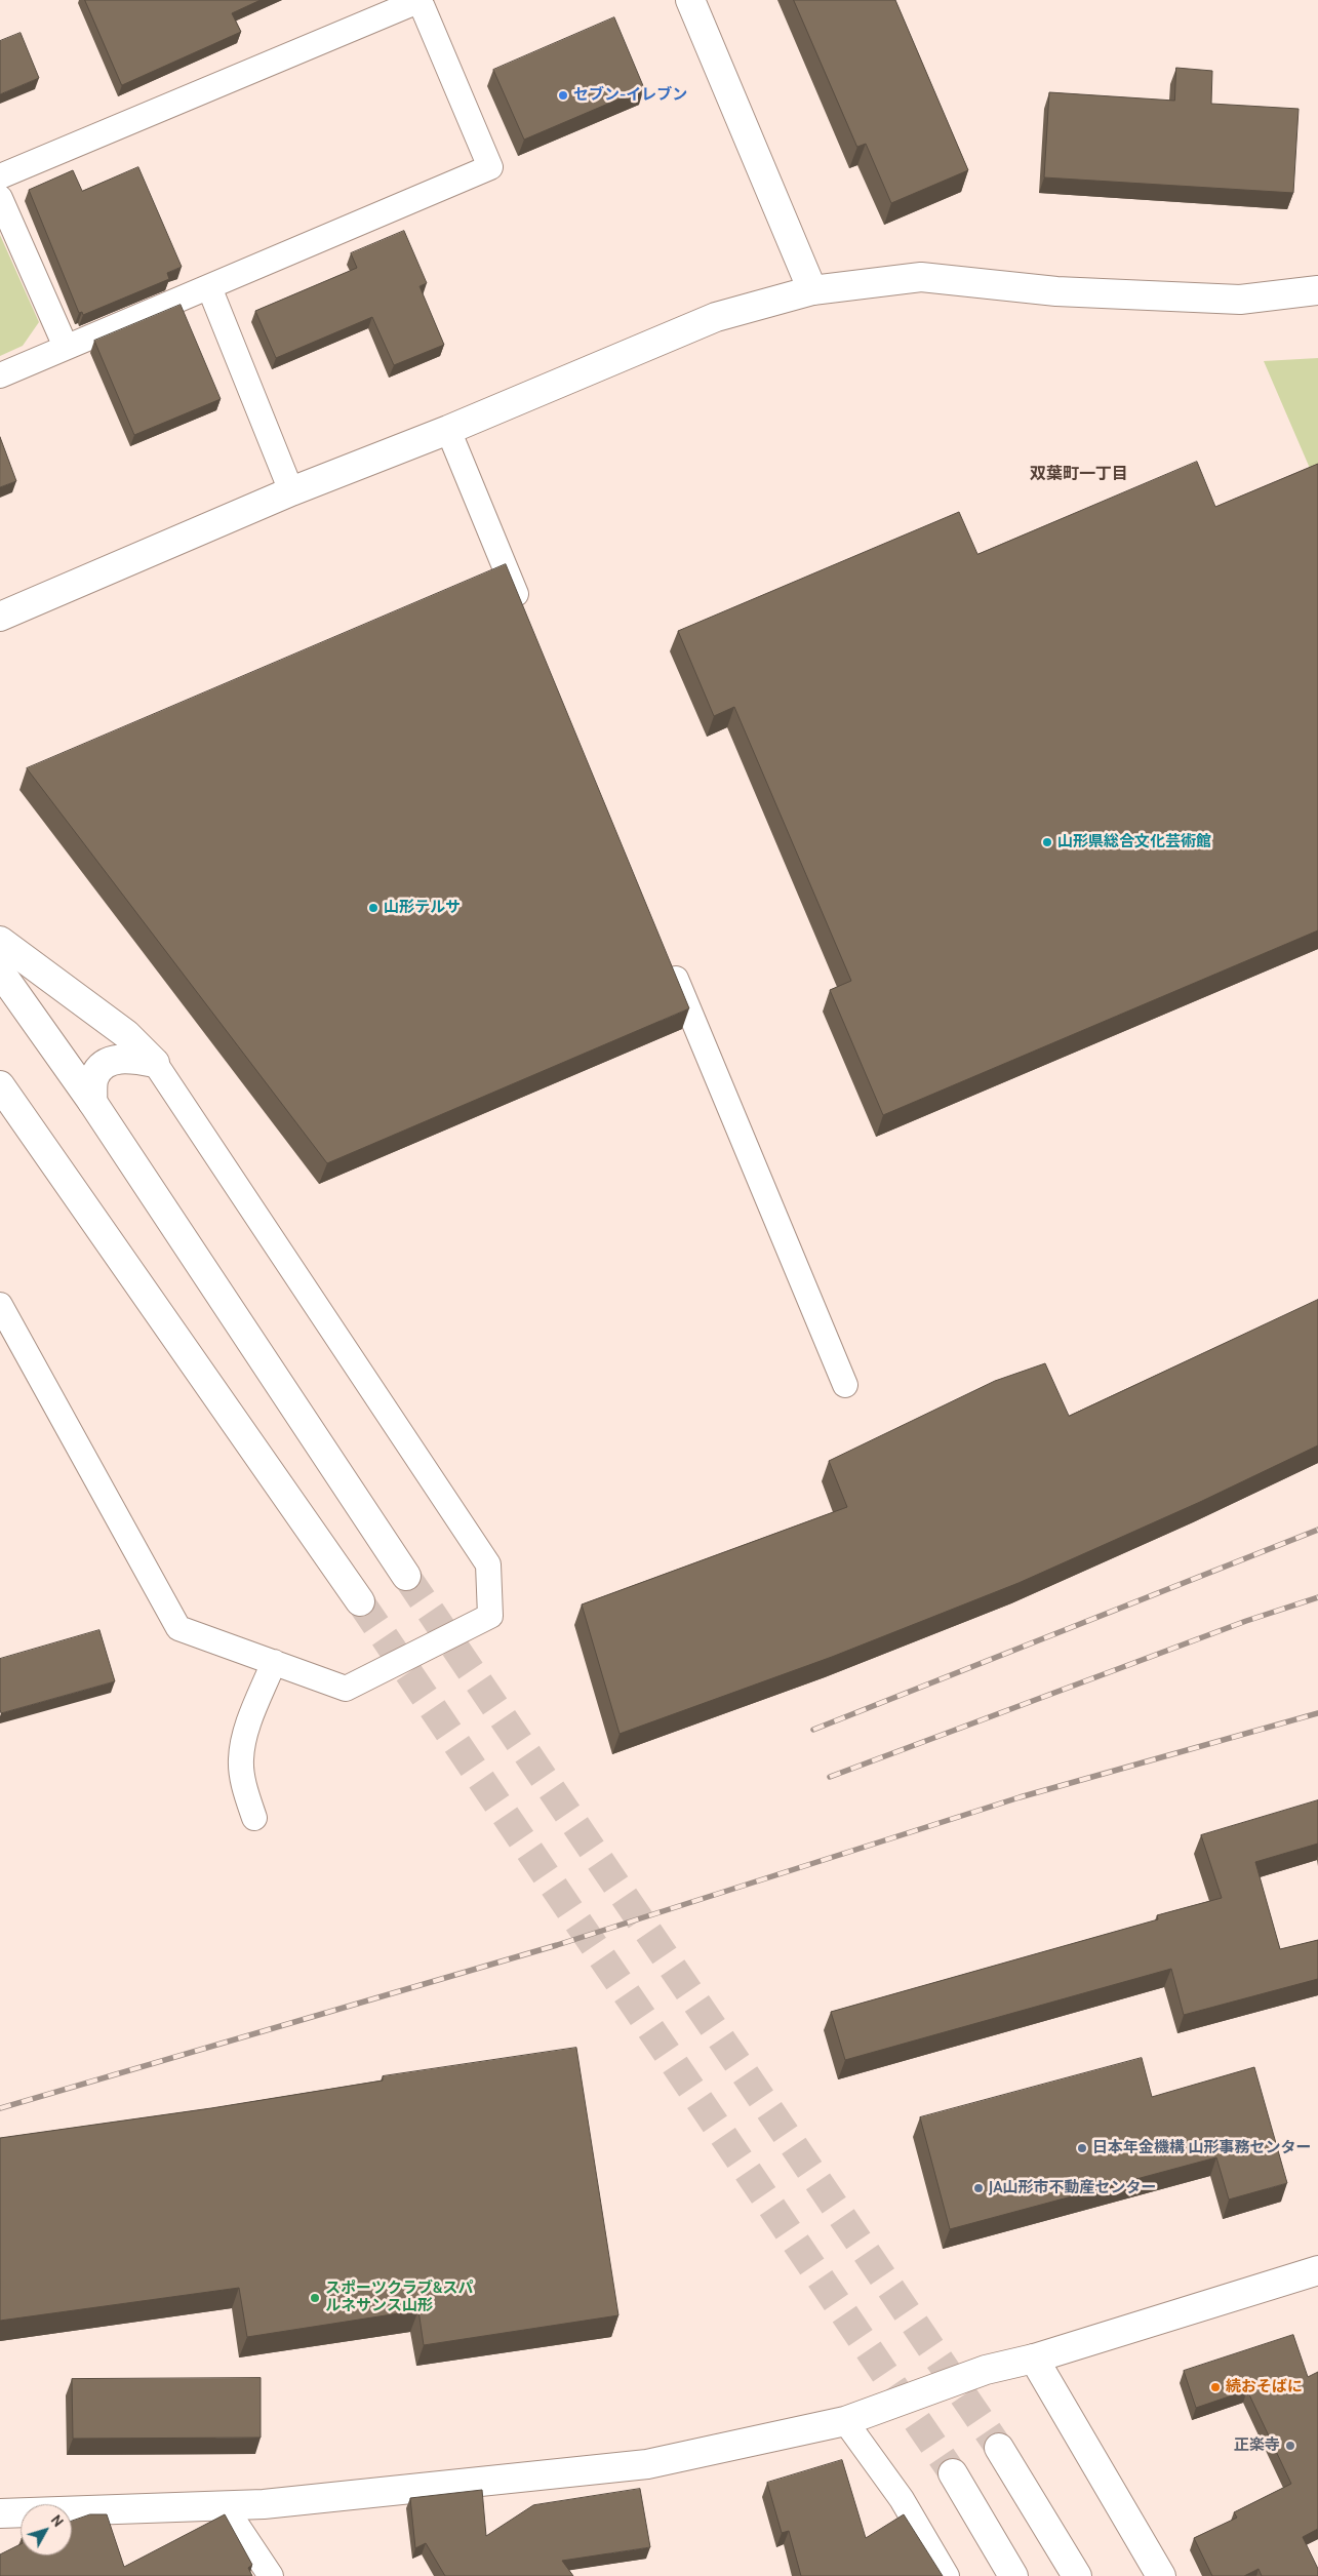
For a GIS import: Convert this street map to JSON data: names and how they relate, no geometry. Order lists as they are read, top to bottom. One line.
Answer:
{"districts":["双葉町一丁目"],"places":["セブン-イレブン","山形県総合文化芸術館","山形テルサ","日本年金機構 山形事務センター","JA山形市不動産センター","スポーツクラブ&スパ ルネサンス山形","続おそばに","正楽寺"],"north":"top right"}
